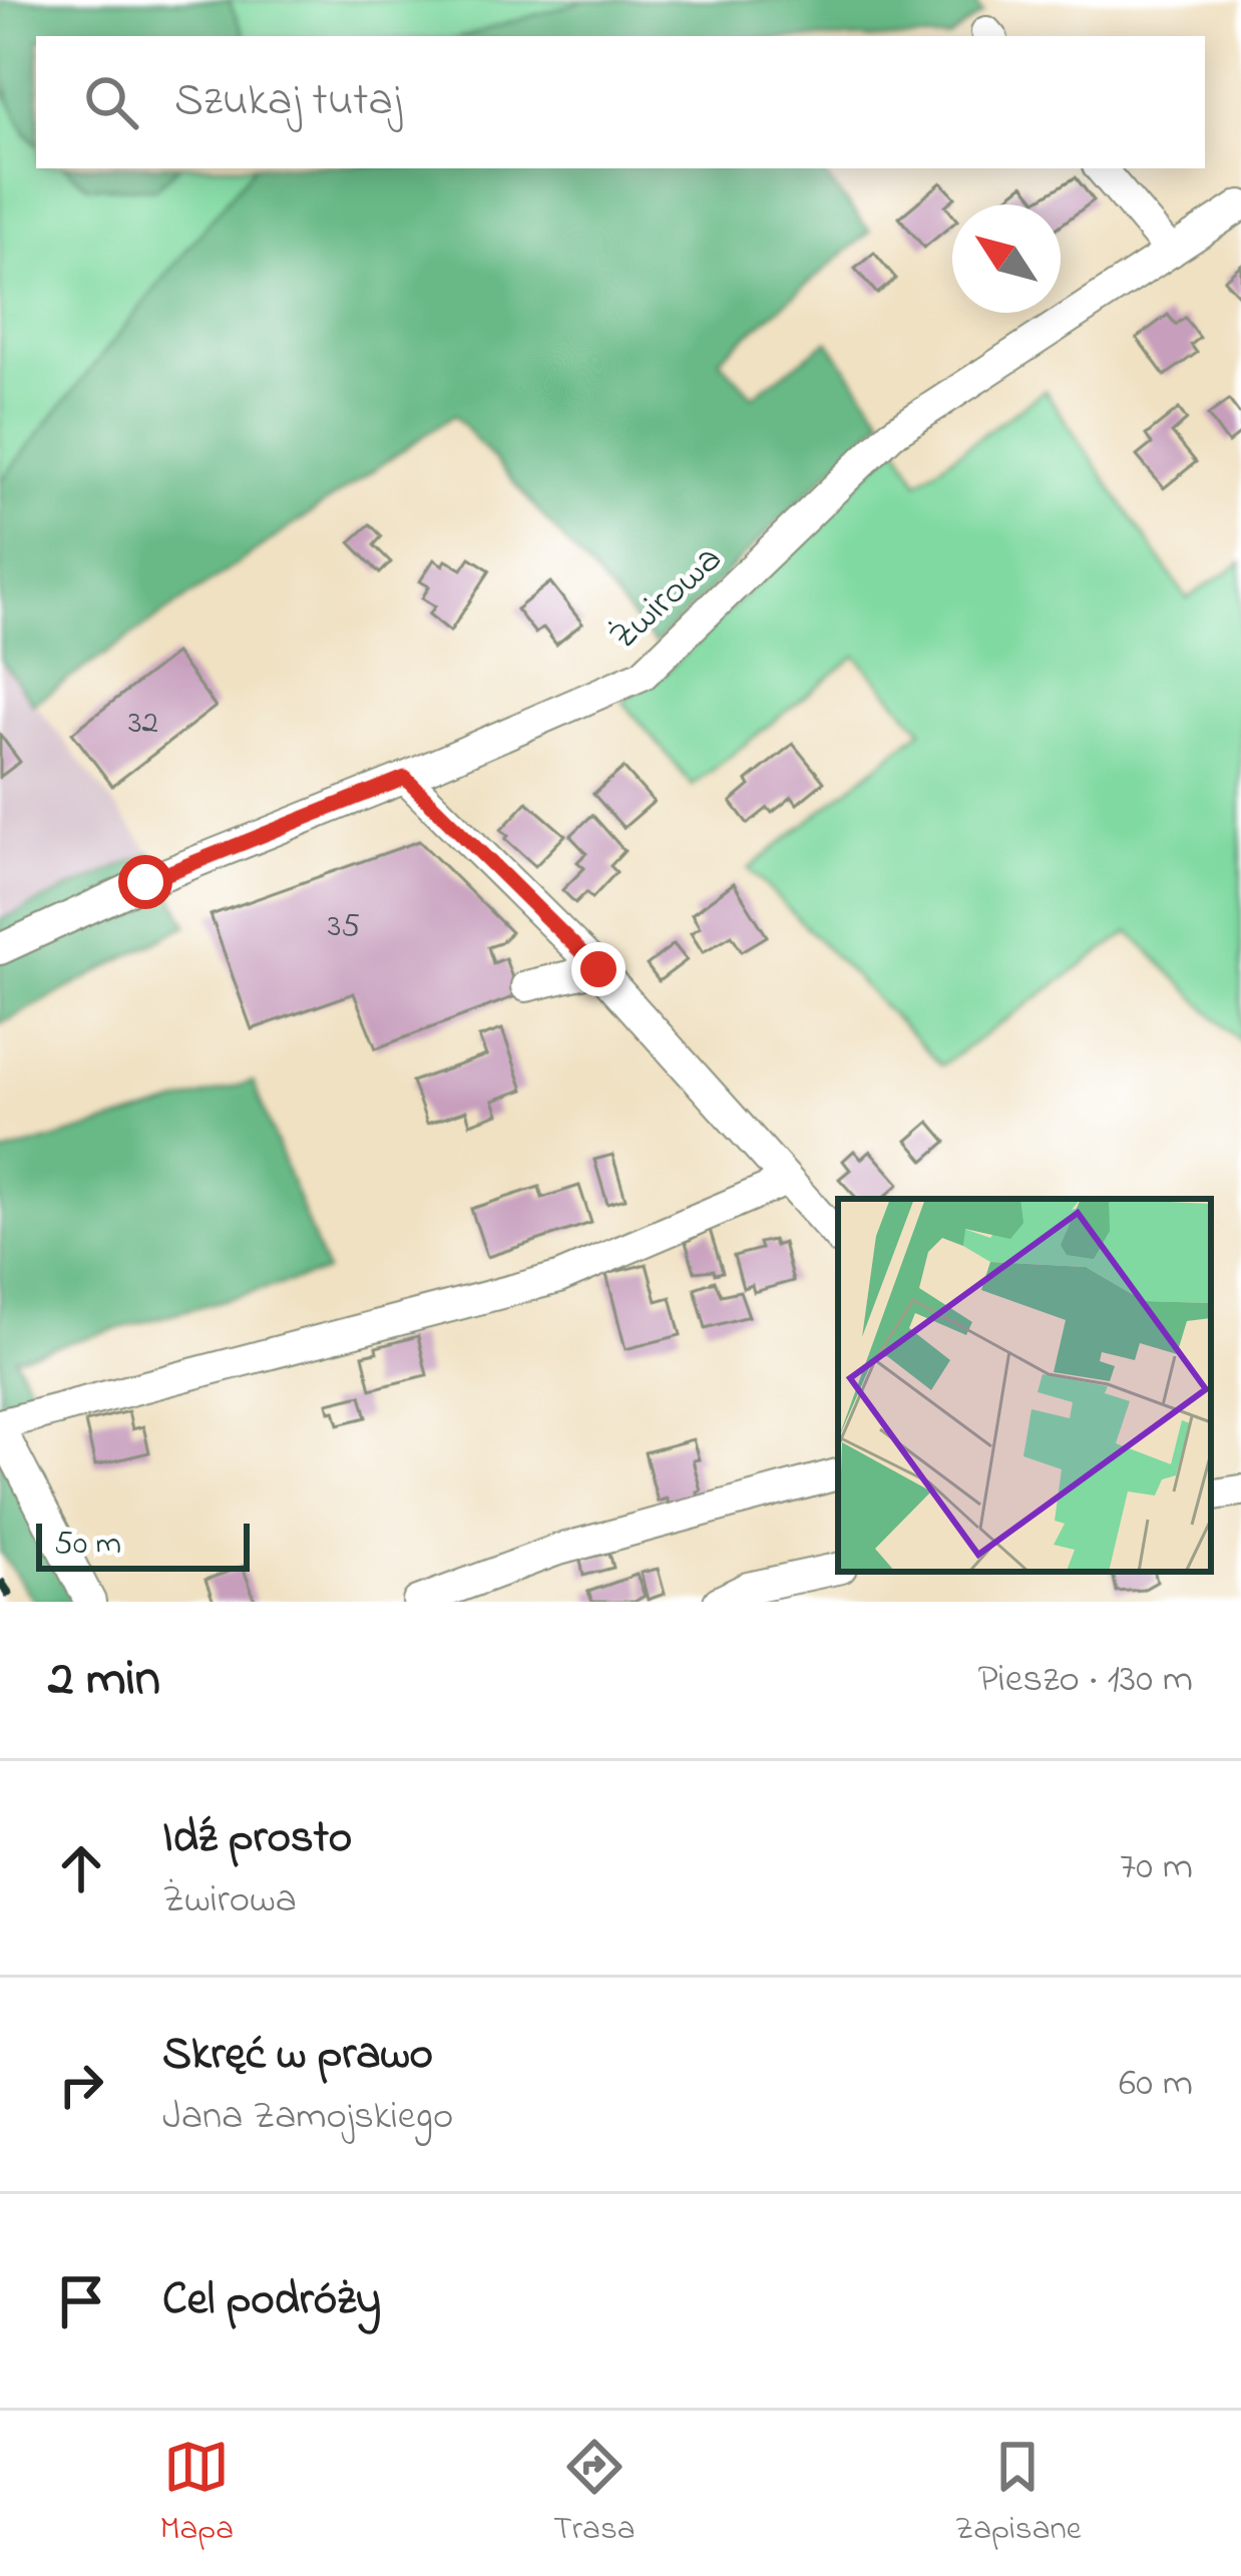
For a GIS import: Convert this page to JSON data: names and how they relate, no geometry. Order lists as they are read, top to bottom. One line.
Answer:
{"streets":{"street":["Żwirowa"]},"house_numbers":["32","35"],"scale_bar":"50 m","north":"top left","page":{"search":"Szukaj tutaj","scale":"50 m","heading":["2 min","Pieszo · 130 m"],"list":[["Idź prosto","Żwirowa","70 m"],["Skręć w prawo","Jana Zamojskiego","60 m"],"Cel podróży"],"nav":["Mapa","Trasa","Zapisane"]}}
